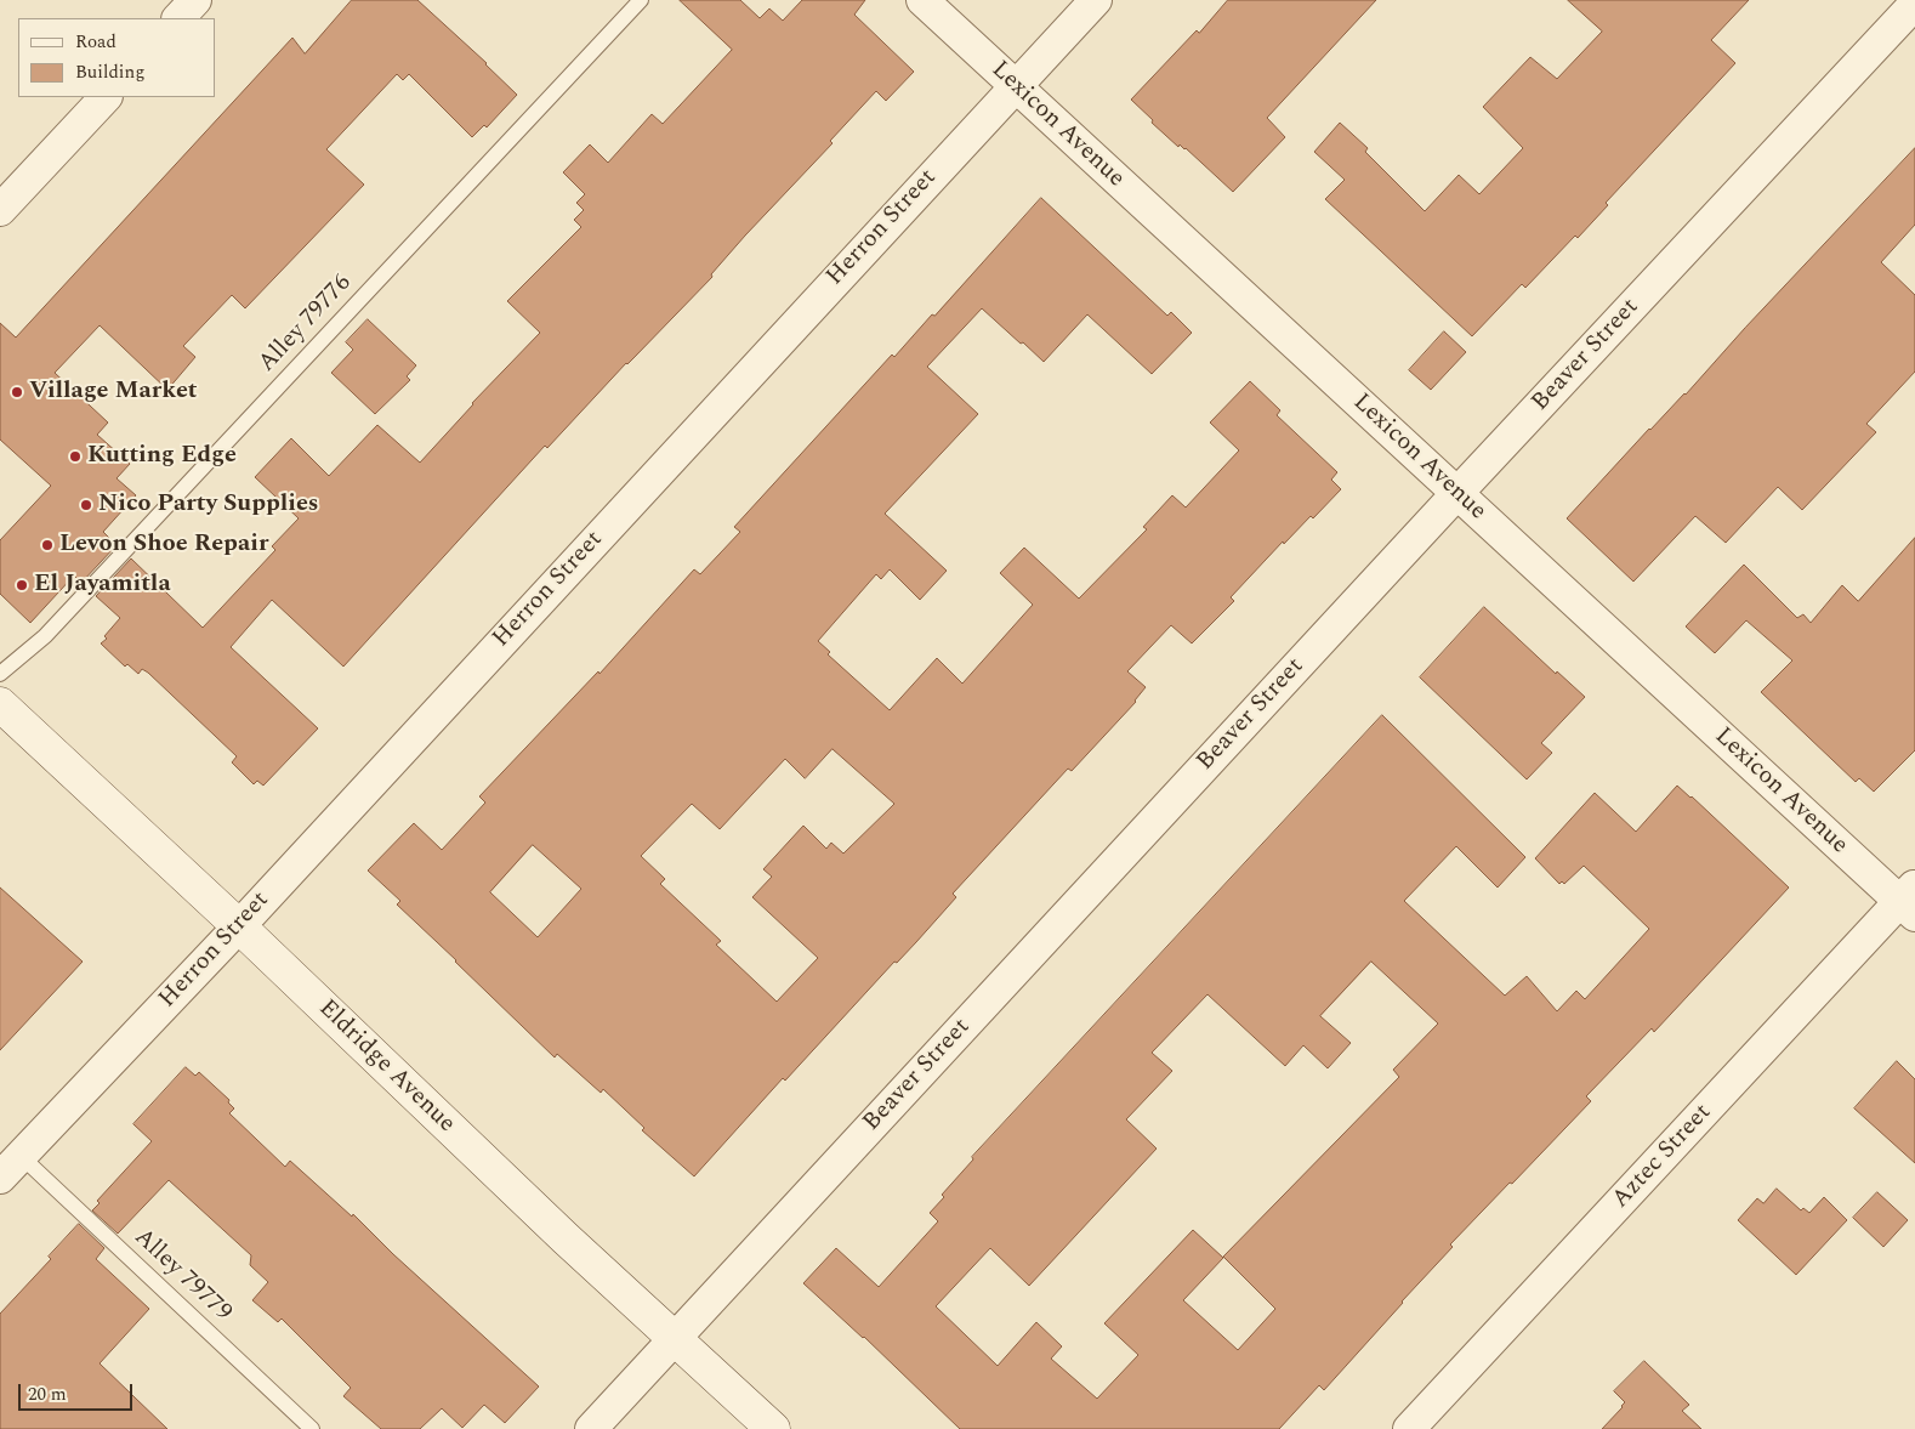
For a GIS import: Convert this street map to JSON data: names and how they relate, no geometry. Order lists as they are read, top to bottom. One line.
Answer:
{"streets":{"street":["Lexicon Avenue","Herron Street","Beaver Street","Eldridge Avenue","Aztec Street"],"lane":["Alley 79776","Alley 79779"]},"crossings":[["Lexicon Avenue","Herron Street"],["Lexicon Avenue","Beaver Street"],["Lexicon Avenue","Aztec Street"],["Herron Street","Eldridge Avenue"],["Herron Street","Alley 79779"],["Beaver Street","Eldridge Avenue"]],"places":["Village Market","Kutting Edge","Nico Party Supplies","Levon Shoe Repair","El Jayamitla"],"legend":["Road","Building"],"scale_bar":"20 m"}
